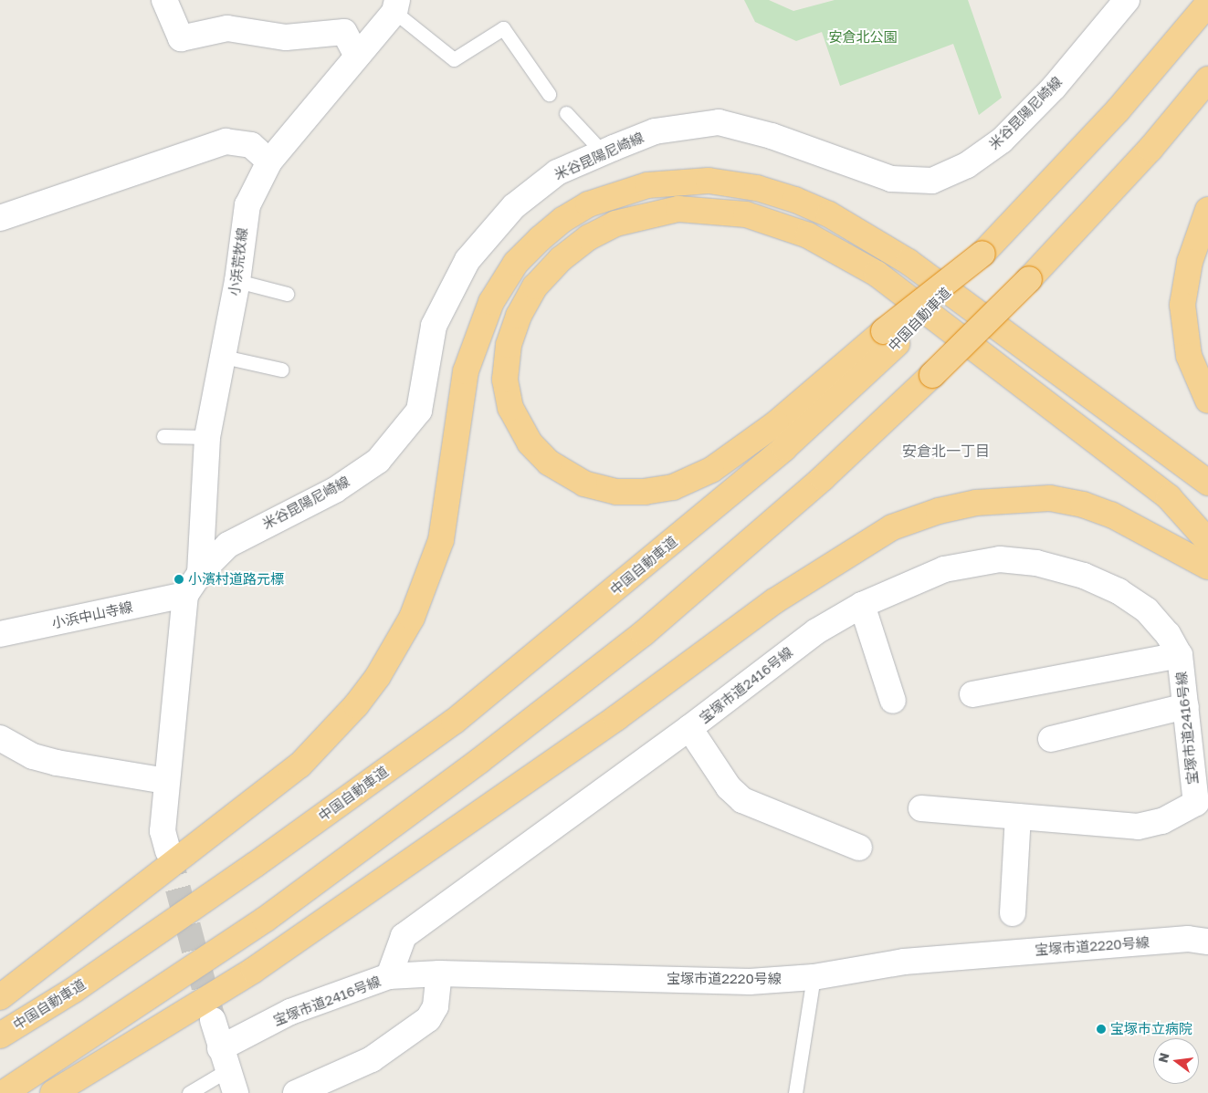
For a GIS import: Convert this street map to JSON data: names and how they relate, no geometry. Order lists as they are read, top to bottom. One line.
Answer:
{"streets":{"highway":["中国自動車道"],"street":["米谷昆陽尼崎線","小浜荒牧線","小浜中山寺線","宝塚市道2416号線","宝塚市道2220号線"]},"crossings":[["米谷昆陽尼崎線","小浜荒牧線"],["米谷昆陽尼崎線","小浜中山寺線"],["宝塚市道2416号線","宝塚市道2220号線"]],"districts":["安倉北一丁目"],"parks":["安倉北公園"],"places":["小濱村道路元標","宝塚市立病院"],"north":"left"}
